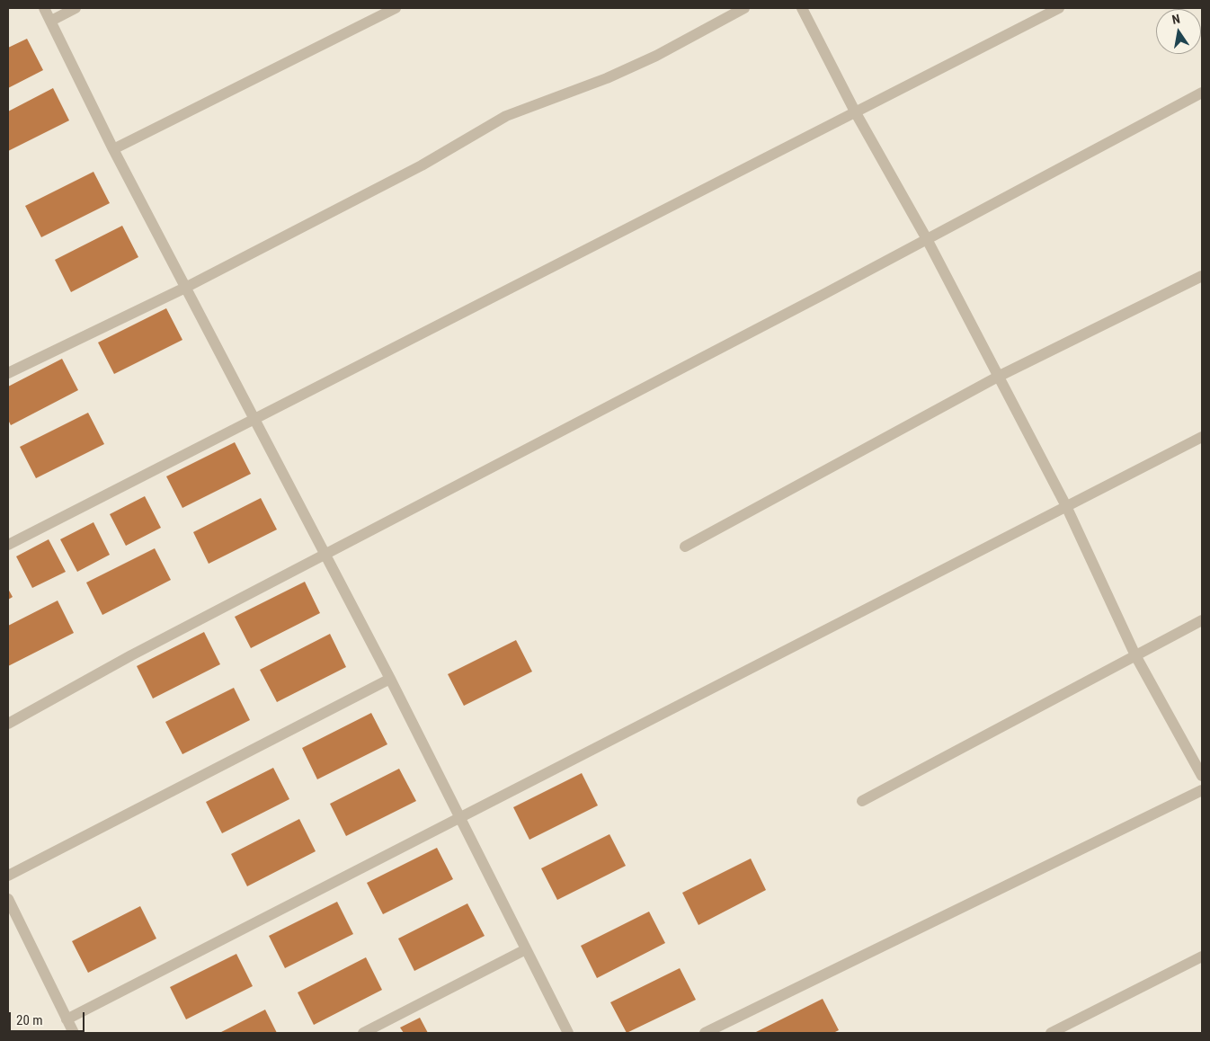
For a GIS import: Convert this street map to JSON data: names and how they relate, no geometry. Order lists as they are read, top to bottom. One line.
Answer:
{"scale_bar":"20 m","north":"top"}
